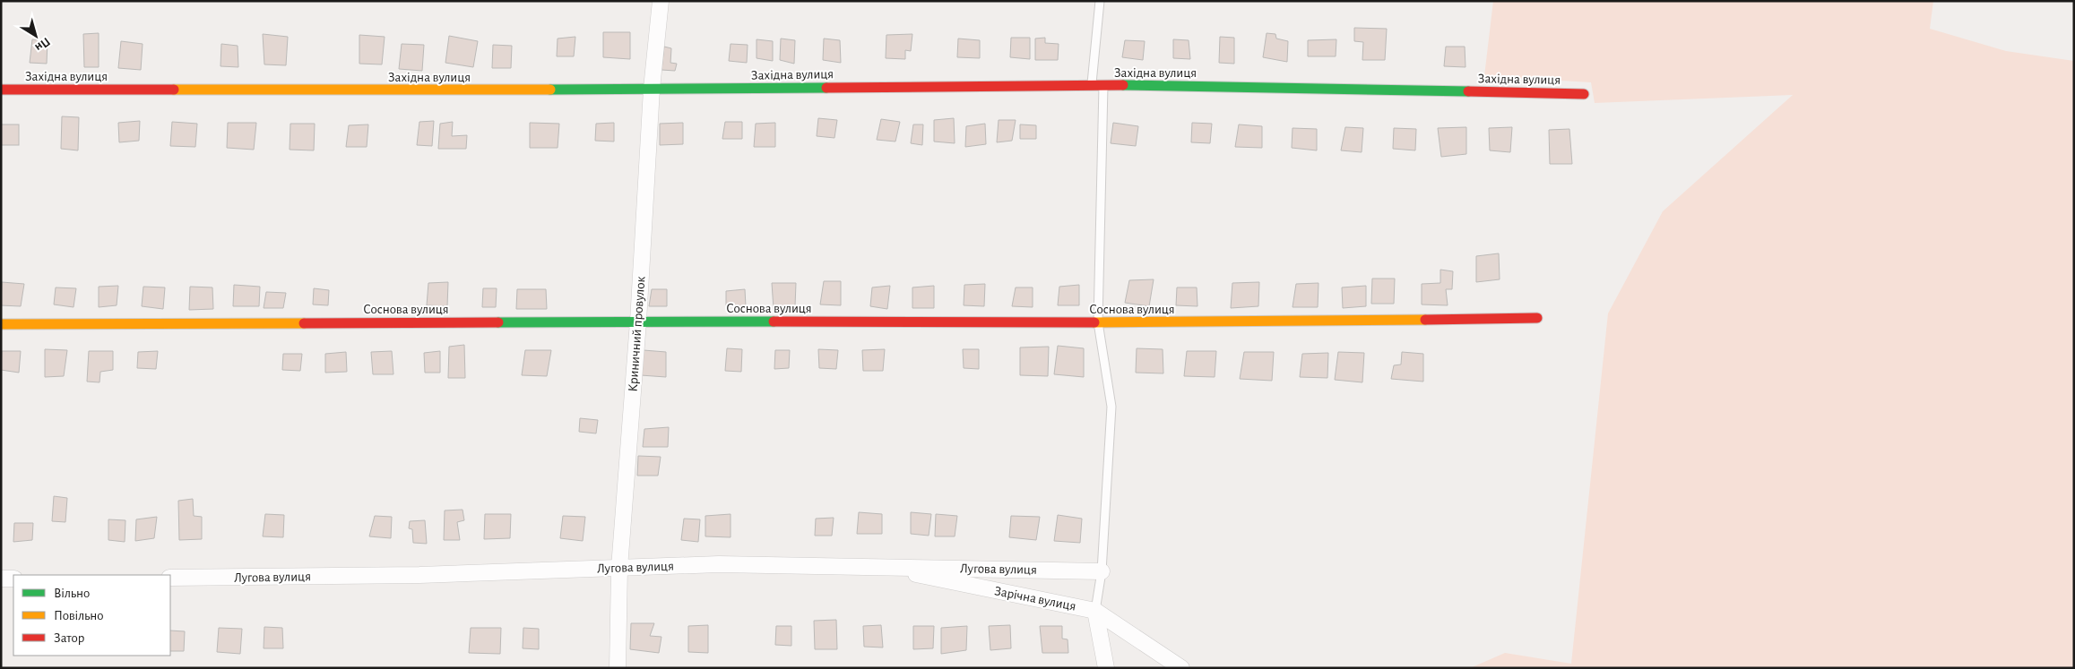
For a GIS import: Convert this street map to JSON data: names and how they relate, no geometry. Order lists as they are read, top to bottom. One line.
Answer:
{"streets":{"street":["Західна вулиця","Соснова вулиця","Криничний провулок","Лугова вулиця","Зарічна вулиця"]},"crossings":[["Західна вулиця","Криничний провулок"],["Соснова вулиця","Криничний провулок"],["Криничний провулок","Лугова вулиця"],["Лугова вулиця","Зарічна вулиця"]],"legend":["Вільно","Повільно","Затор"],"north":"bottom right"}
